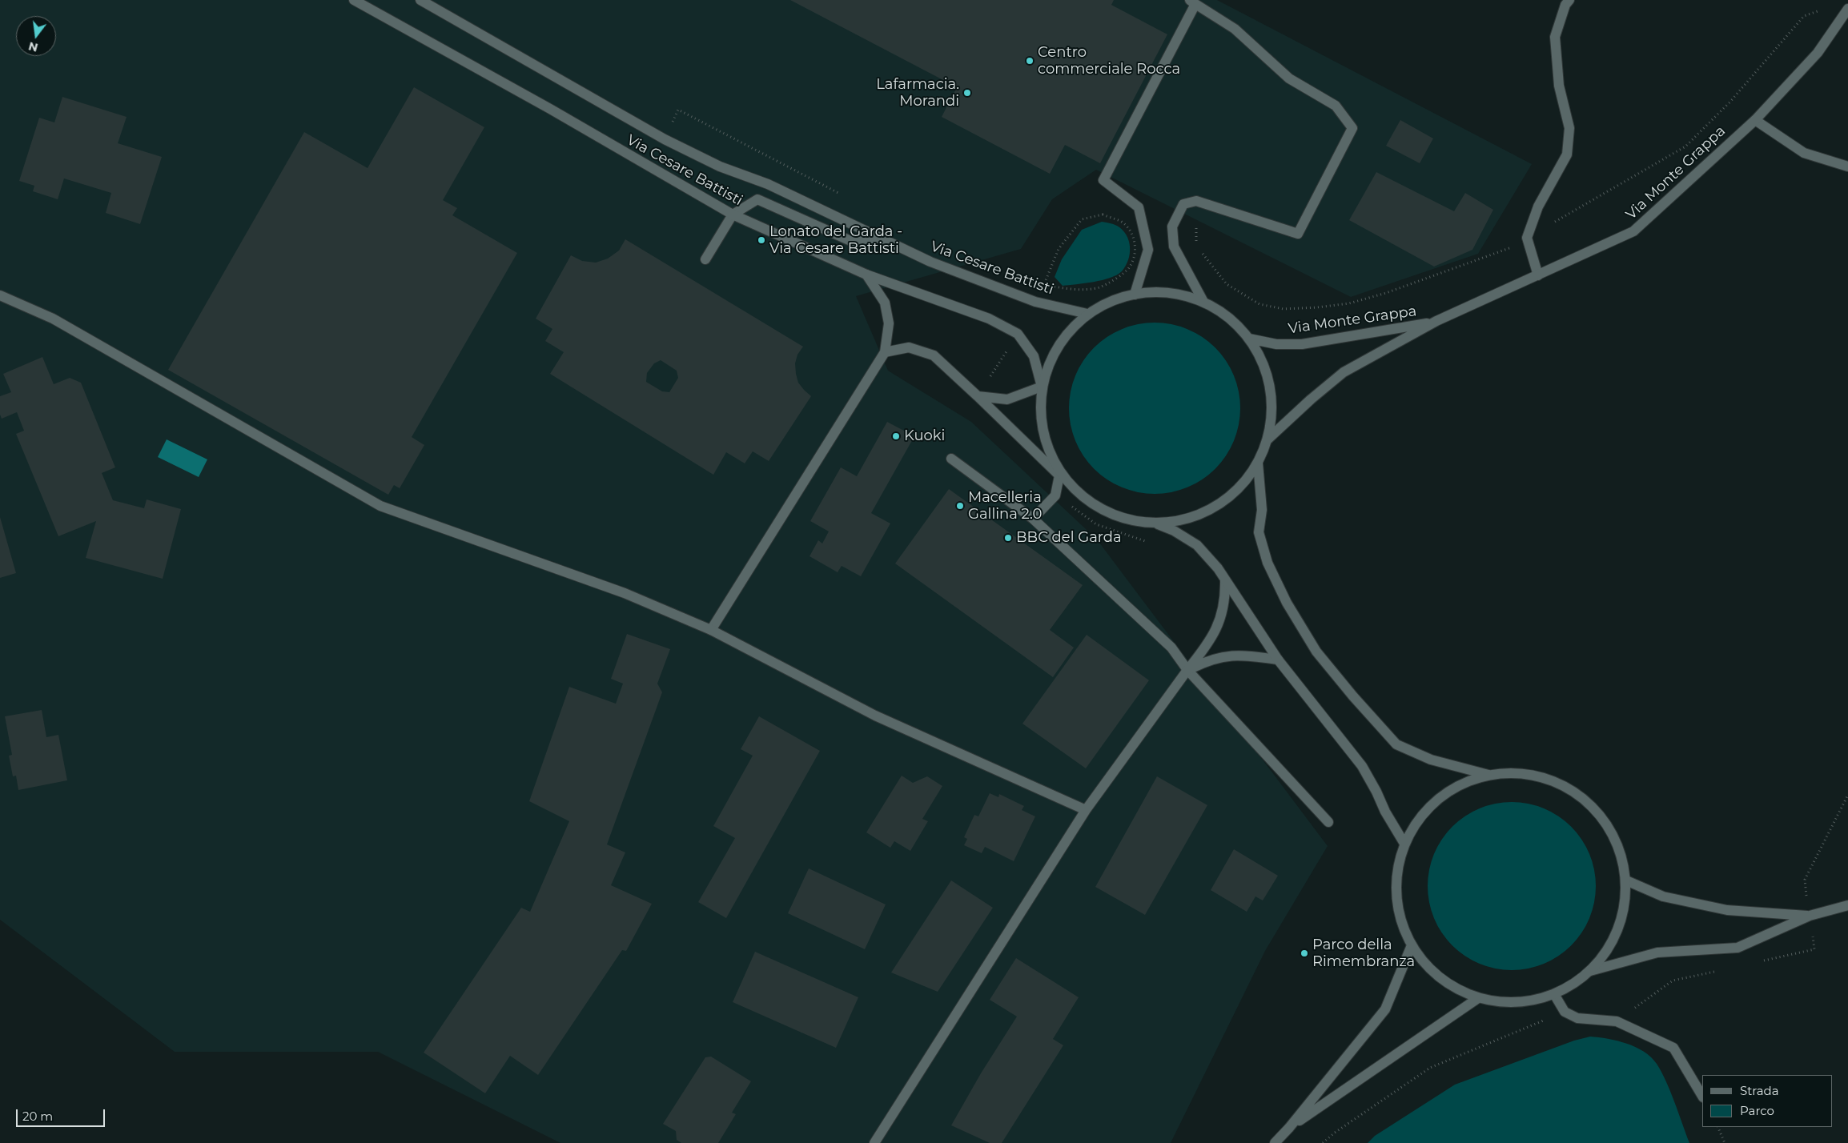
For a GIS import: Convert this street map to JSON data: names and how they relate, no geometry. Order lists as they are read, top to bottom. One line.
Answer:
{"streets":{"street":["Via Cesare Battisti","Via Monte Grappa"]},"places":["Centro commerciale Rocca","Lafarmacia. Morandi","Lonato del Garda - Via Cesare Battisti","Kuoki","Macelleria Gallina 2.0","BBC del Garda","Parco della Rimembranza"],"legend":["Strada","Parco"],"scale_bar":"20 m","north":"bottom"}
